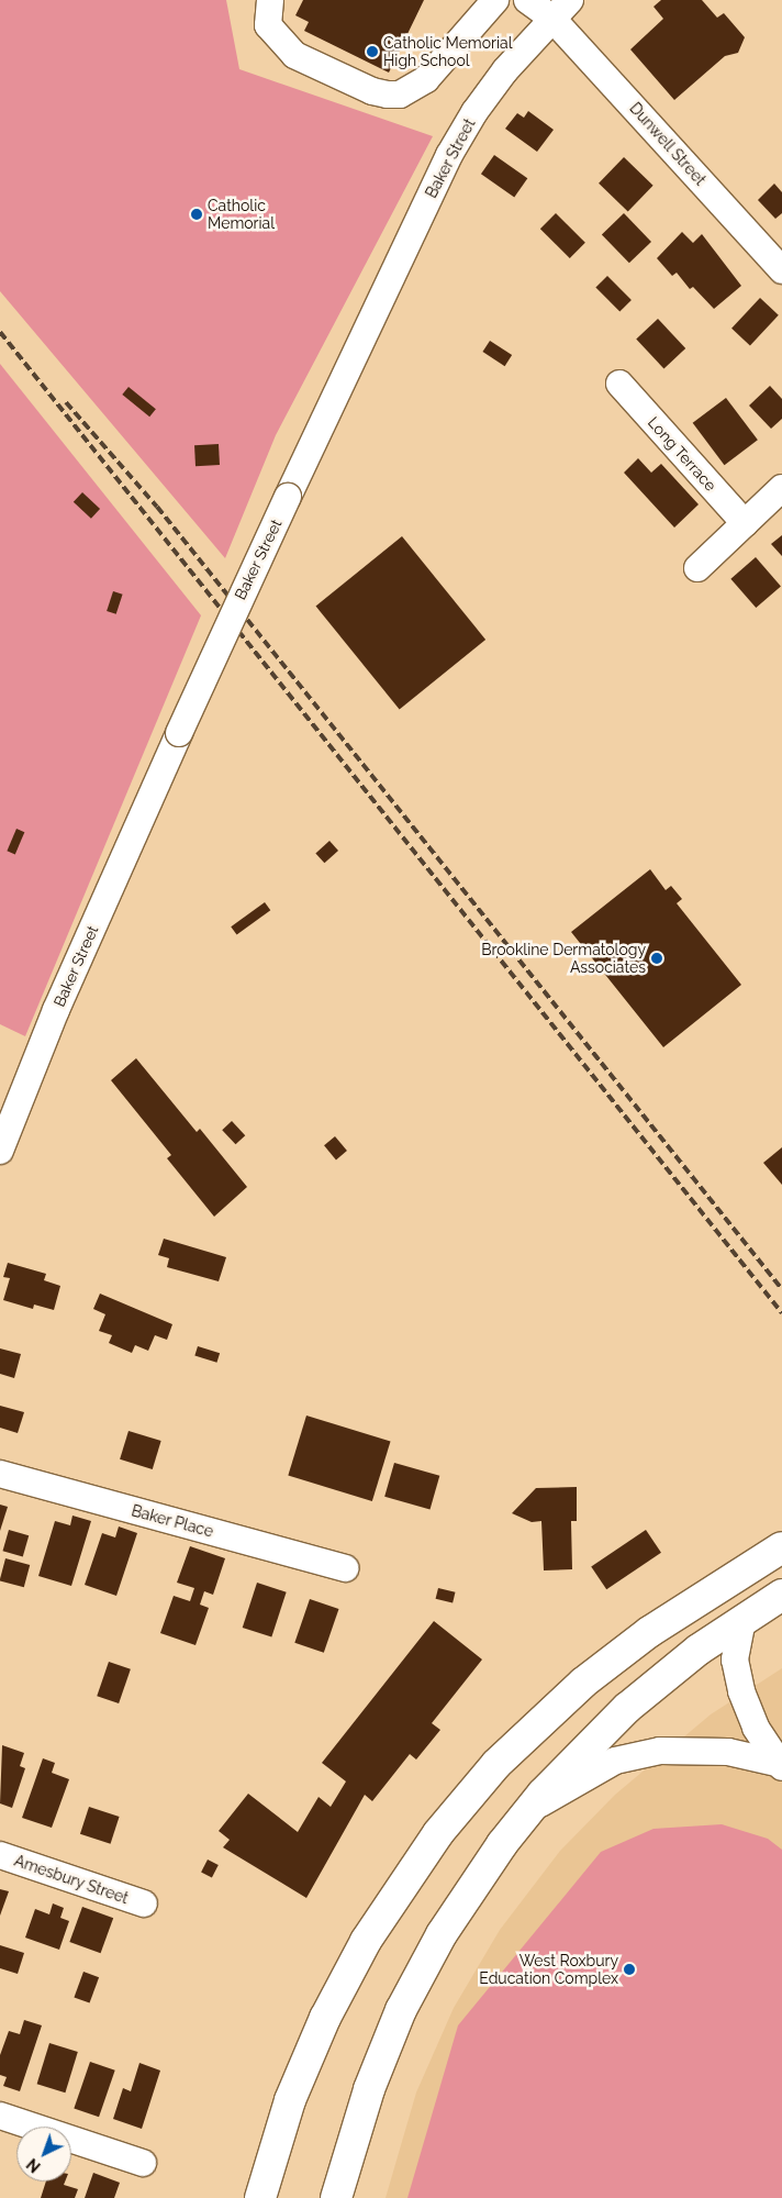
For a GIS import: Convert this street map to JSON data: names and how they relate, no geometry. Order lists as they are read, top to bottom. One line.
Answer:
{"streets":{"street":["Dunwell Street","Baker Street","Long Terrace","Baker Place","Amesbury Street"]},"crossings":[["Dunwell Street","Baker Street"]],"places":["Catholic Memorial High School","Catholic Memorial","Brookline Dermatology Associates","West Roxbury Education Complex"],"north":"bottom left"}
